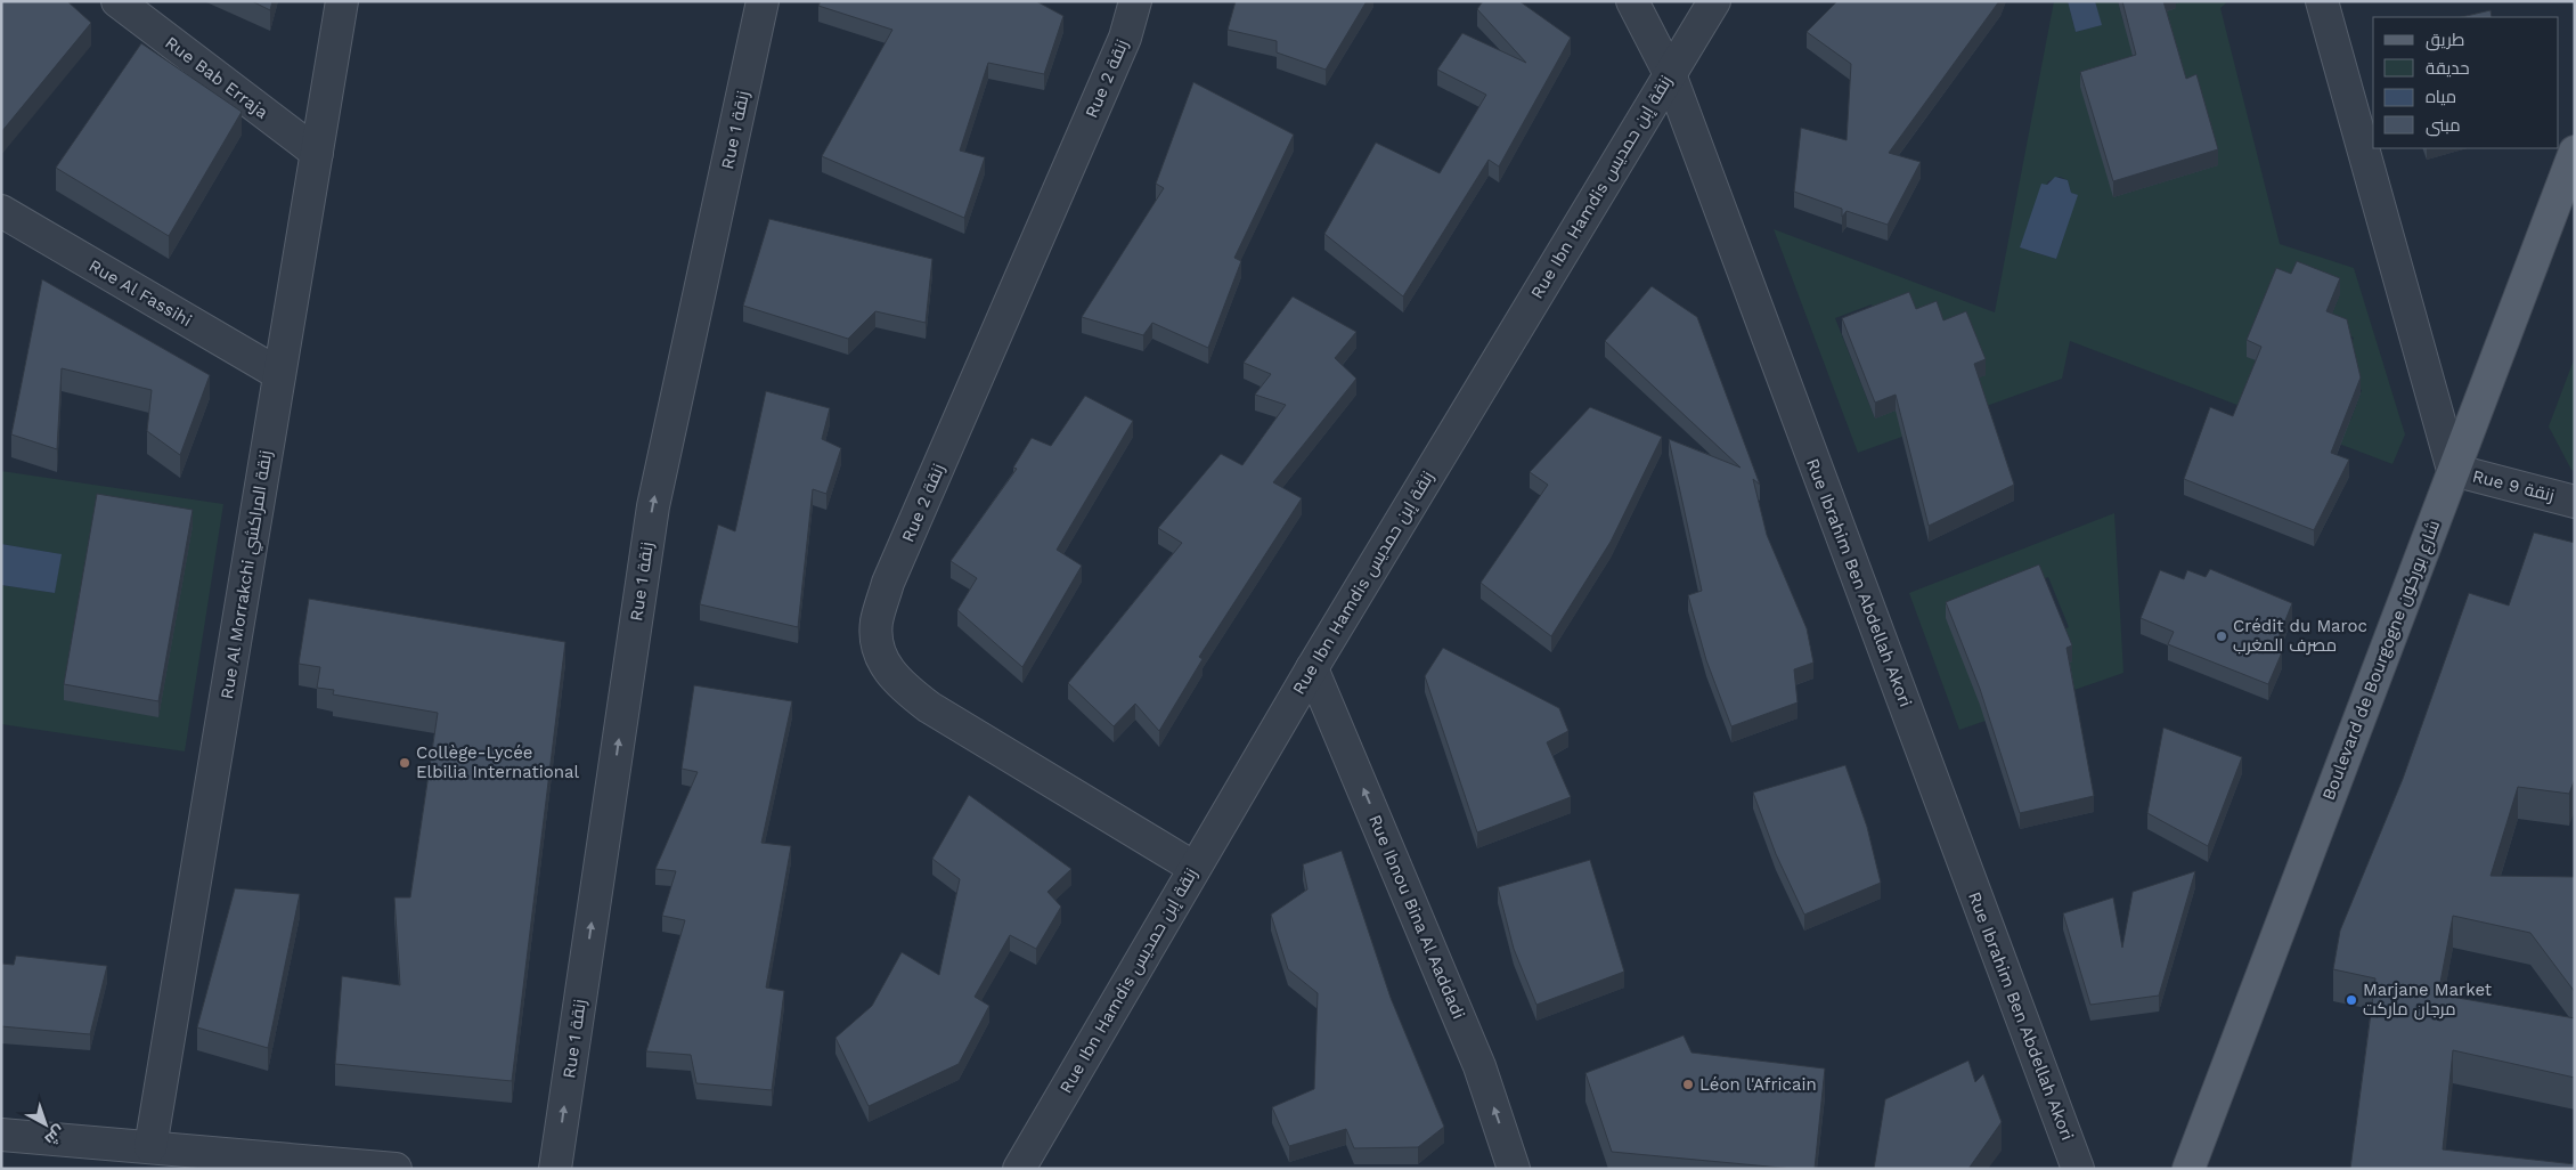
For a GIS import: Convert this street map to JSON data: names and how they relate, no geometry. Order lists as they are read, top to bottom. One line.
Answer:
{"streets":{"main road":["Boulevard de Bourgogne شارع بوركون"],"street":["Rue Bab Erraja","Rue 2 زنقة","Rue 1 زنقة","Rue Ibn Hamdis زنقة إبن حمديس","Rue Al Fassihi","Rue 9 زنقة","Rue Al Morrakchi زنقة المراكشي","Rue Ibrahim Ben Abdellah Akori","Rue Ibnou Bina Al Aaddadi"]},"crossings":[["Rue Bab Erraja","Rue Al Morrakchi زنقة المراكشي"],["Rue 2 زنقة","Rue Ibn Hamdis زنقة إبن حمديس"],["Rue Ibn Hamdis زنقة إبن حمديس","Rue Ibrahim Ben Abdellah Akori"],["Rue Ibn Hamdis زنقة إبن حمديس","Rue Ibnou Bina Al Aaddadi"],["Rue Al Fassihi","Rue Al Morrakchi زنقة المراكشي"],["Rue 9 زنقة","Boulevard de Bourgogne شارع بوركون"]],"one_way":["Rue 1 زنقة","Rue Ibnou Bina Al Aaddadi"],"places":["Crédit du Maroc مصرف المغرب","Collège-Lycée Elbilia International","Marjane Market مرجان ماركت","Léon l'Africain"],"legend":["طريق","حديقة","مياه","مبنى"],"north":"bottom right"}
